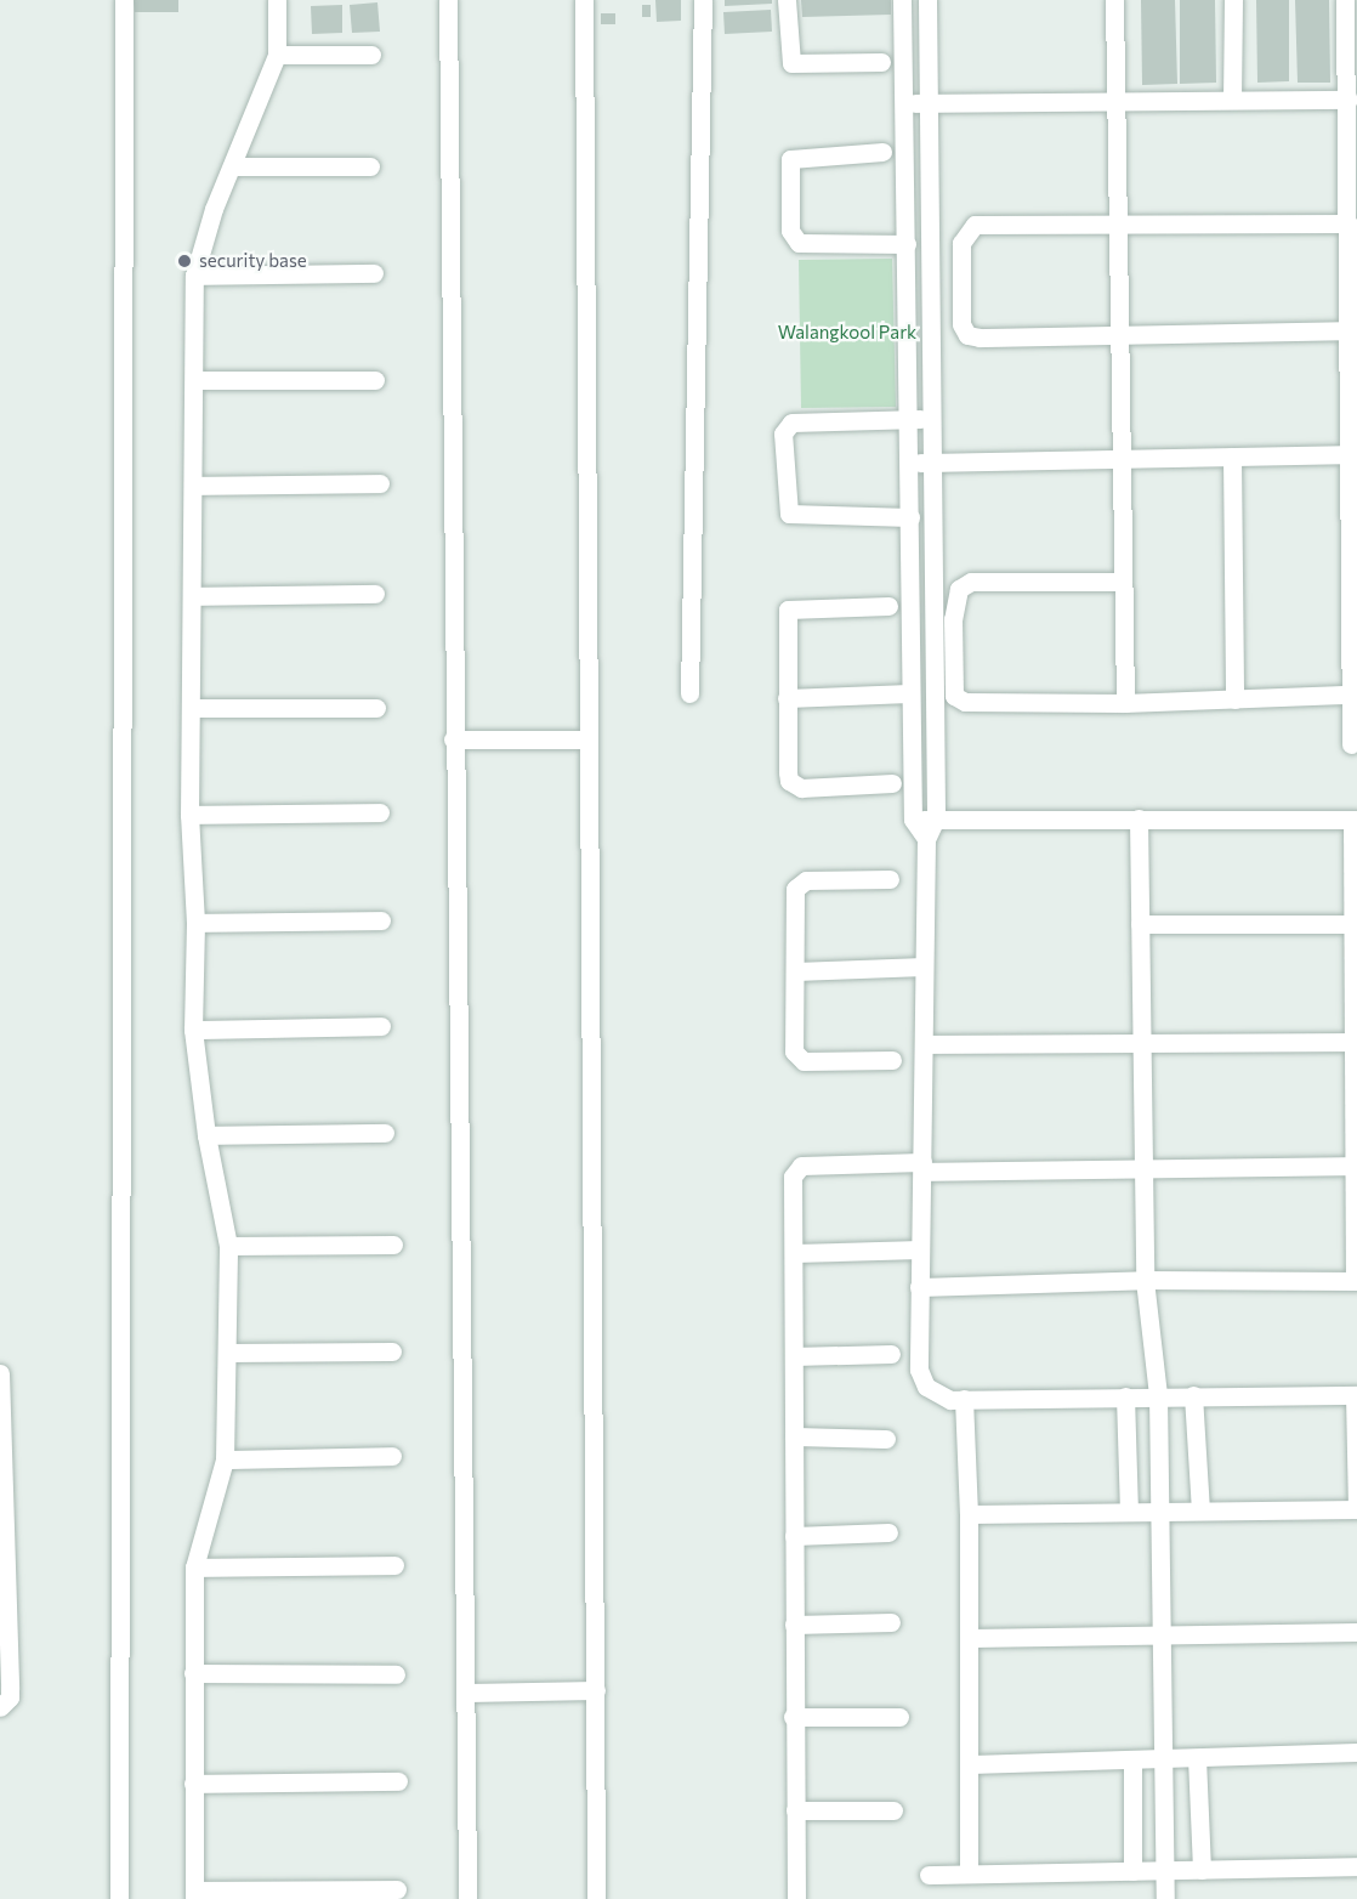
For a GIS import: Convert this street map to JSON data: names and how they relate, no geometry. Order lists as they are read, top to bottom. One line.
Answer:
{"parks":["Walangkool Park"],"places":["security base"]}
